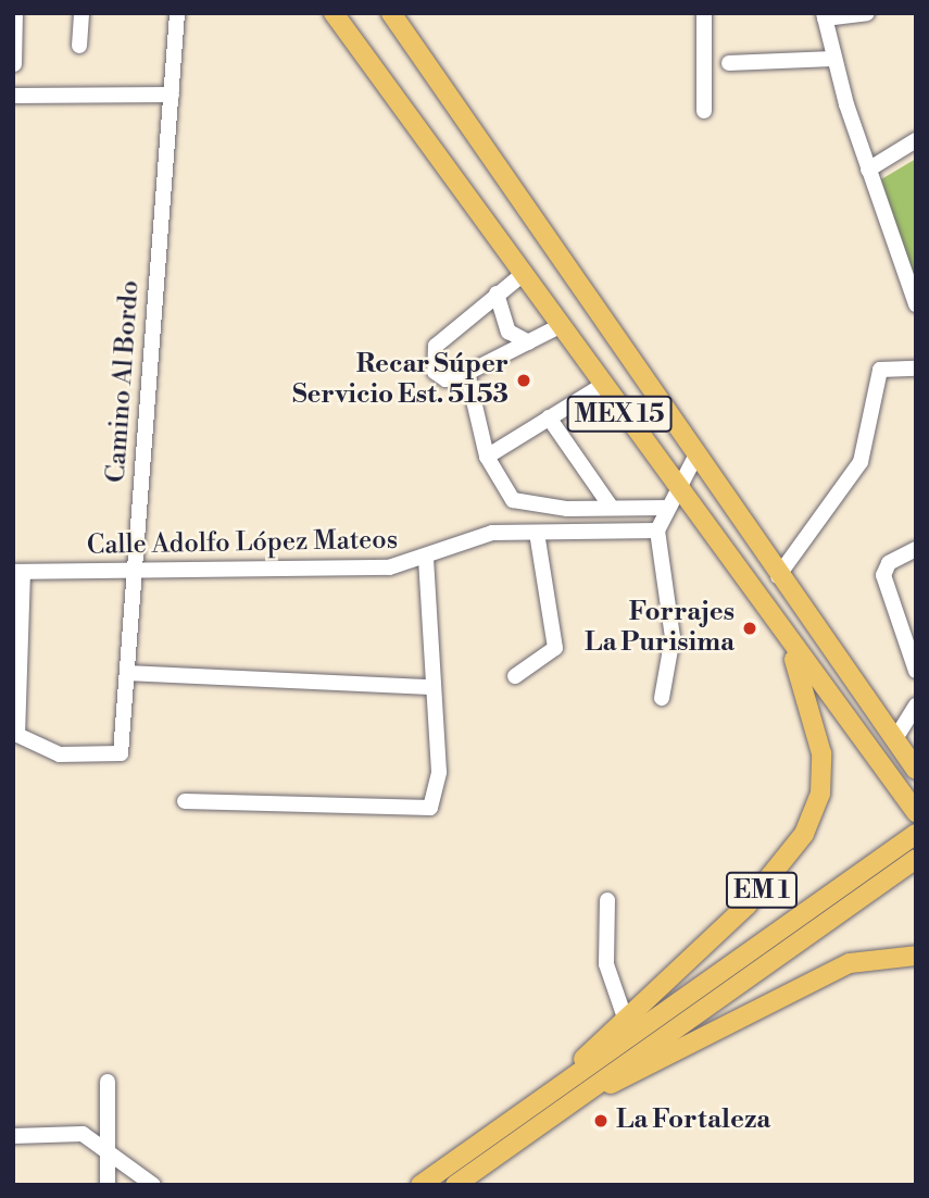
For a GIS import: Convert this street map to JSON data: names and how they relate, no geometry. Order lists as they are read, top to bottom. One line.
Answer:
{"streets":{"main road":["MEX 15","EM 1"],"street":["Camino Al Bordo","Calle Adolfo López Mateos"]},"crossings":[["Camino Al Bordo","Calle Adolfo López Mateos"],["MEX 15","EM 1"]],"places":["Recar Súper Servicio Est. 5153","Forrajes La Purisima","La Fortaleza"]}
